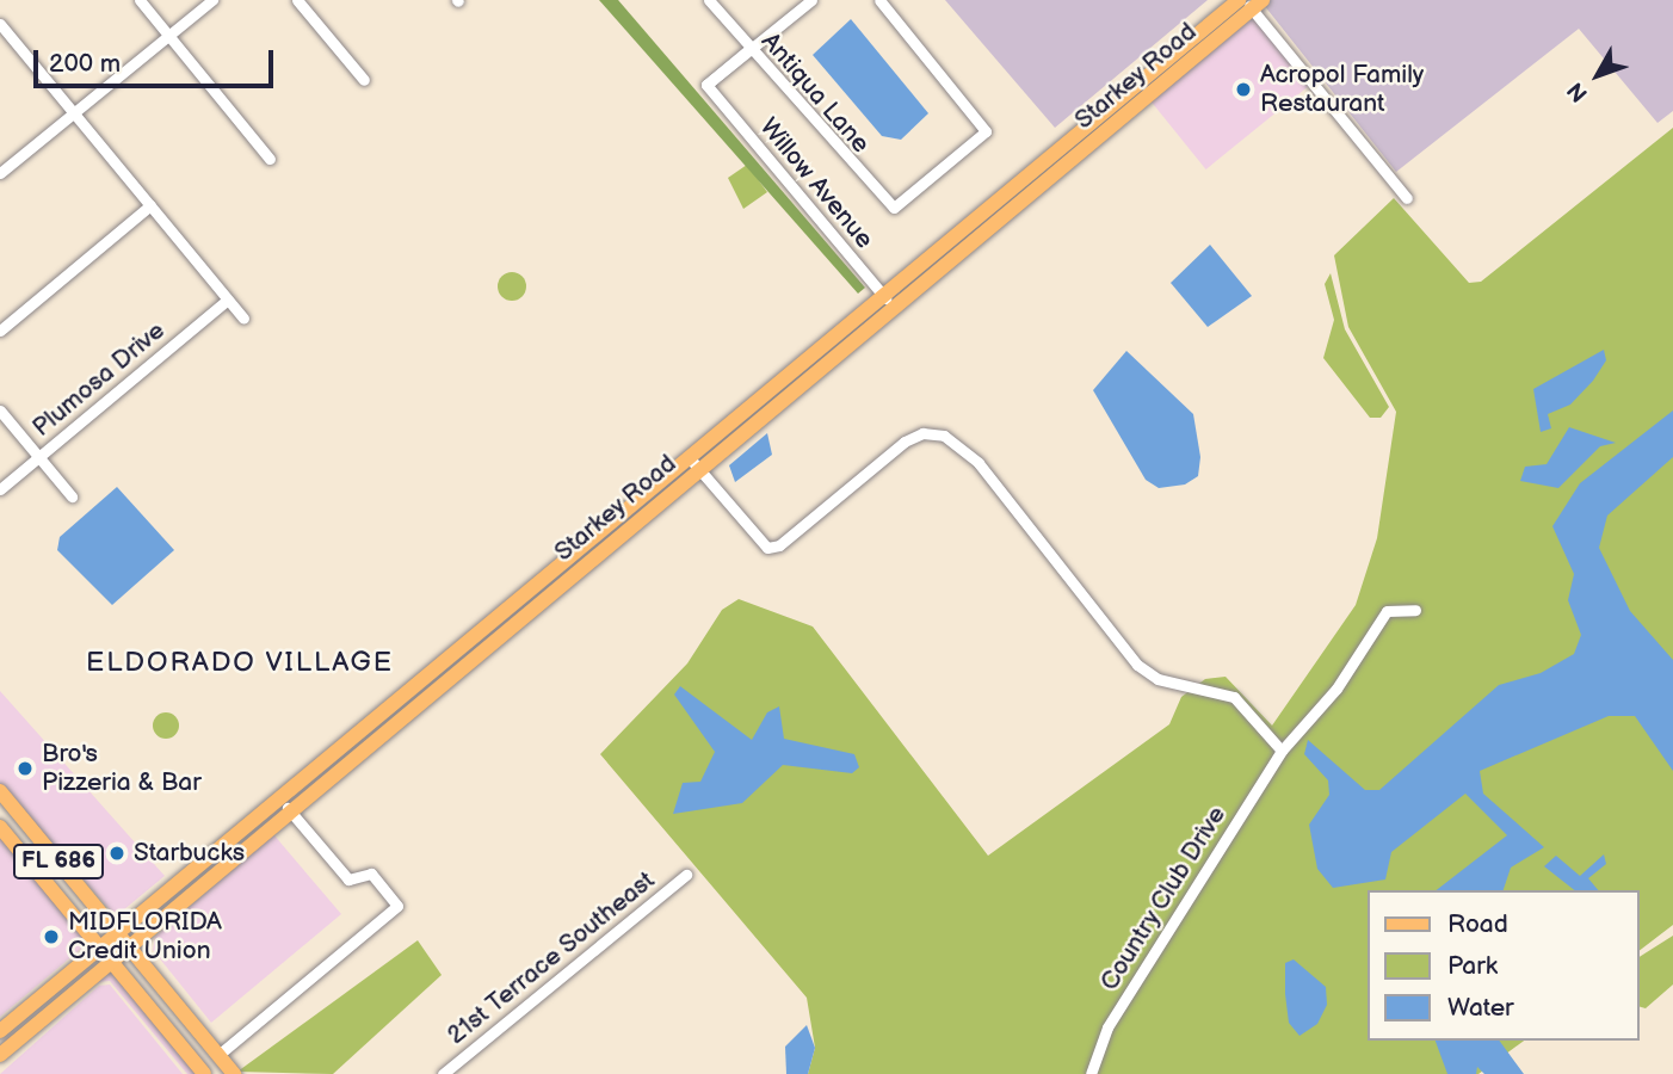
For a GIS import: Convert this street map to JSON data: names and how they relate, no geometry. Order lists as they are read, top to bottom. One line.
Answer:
{"streets":{"main road":["Starkey Road","FL 686"],"street":["Antiqua Lane","Willow Avenue","Plumosa Drive","Country Club Drive","21st Terrace Southeast"]},"crossings":[["Starkey Road","Willow Avenue"],["Starkey Road","FL 686"],["Antiqua Lane","Willow Avenue"]],"districts":["ELDORADO VILLAGE"],"places":["Acropol Family Restaurant","Bro's Pizzeria & Bar","Starbucks","MIDFLORIDA Credit Union"],"legend":["Road","Park","Water"],"scale_bar":"200 m","north":"bottom left"}
